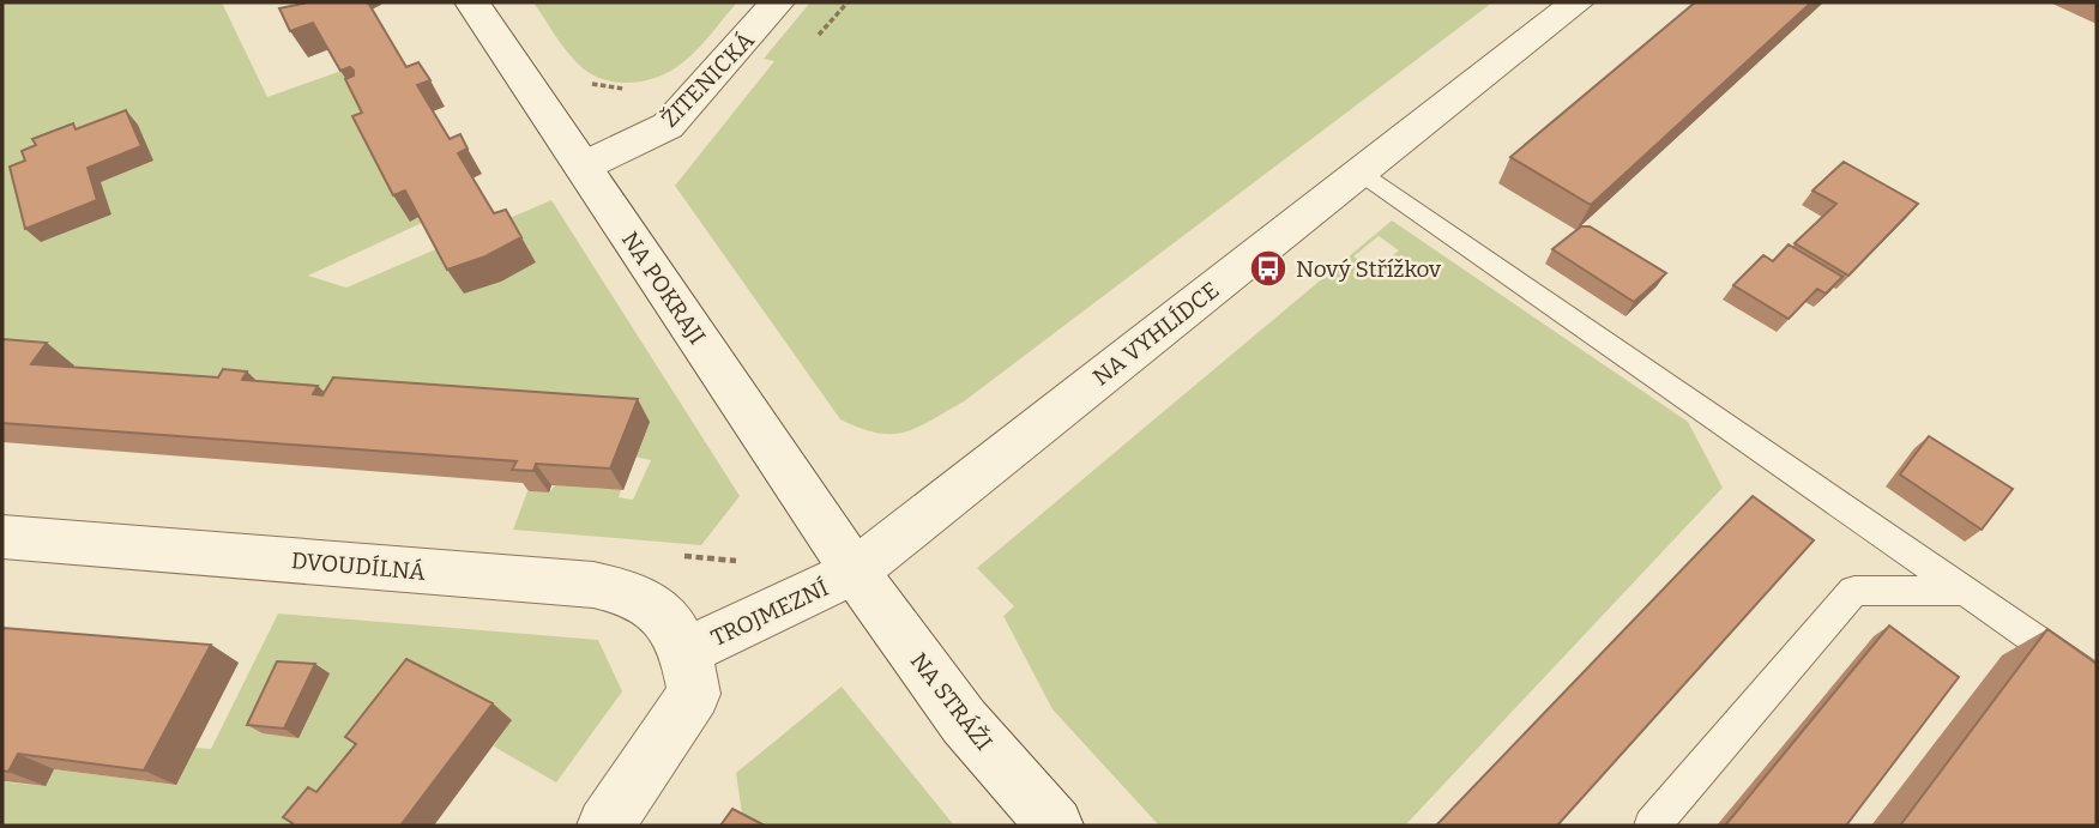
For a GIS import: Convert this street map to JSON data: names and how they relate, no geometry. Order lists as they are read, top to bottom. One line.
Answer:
{"streets":{"street":["ŽITENICKÁ","NA POKRAJI","NA VYHLÍDCE","DVOUDÍLNÁ","TROJMEZNÍ","NA STRÁŽI"]},"crossings":[["ŽITENICKÁ","NA POKRAJI"],["NA POKRAJI","NA VYHLÍDCE"],["NA POKRAJI","TROJMEZNÍ"],["NA POKRAJI","NA STRÁŽI"],["NA VYHLÍDCE","TROJMEZNÍ"],["NA VYHLÍDCE","NA STRÁŽI"],["DVOUDÍLNÁ","TROJMEZNÍ"],["TROJMEZNÍ","NA STRÁŽI"]],"places":{"bus stop":["Nový Střížkov"]}}
